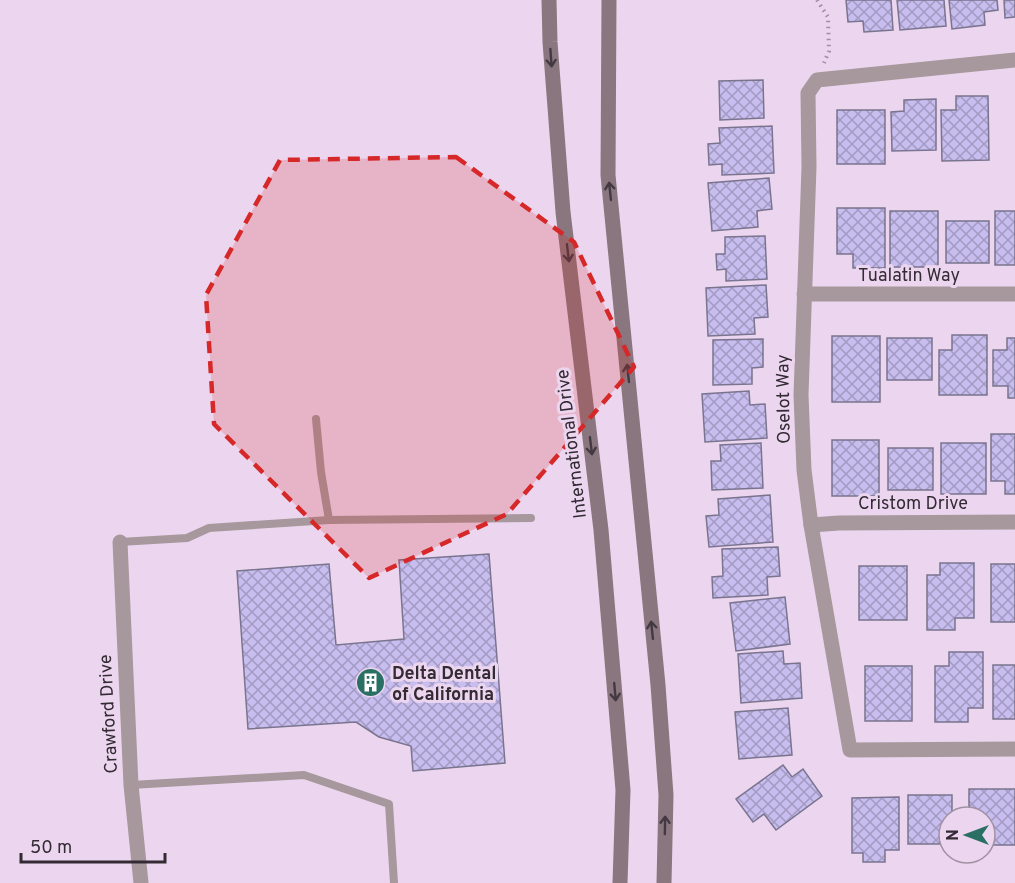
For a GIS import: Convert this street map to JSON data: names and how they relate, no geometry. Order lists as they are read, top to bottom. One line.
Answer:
{"streets":{"main road":["International Drive"],"street":["Tualatin Way","Oselot Way","Cristom Drive","Crawford Drive"]},"crossings":[["Tualatin Way","Oselot Way"],["Oselot Way","Cristom Drive"]],"places":{"building":["Delta Dental of California"]},"scale_bar":"50 m","north":"left"}
